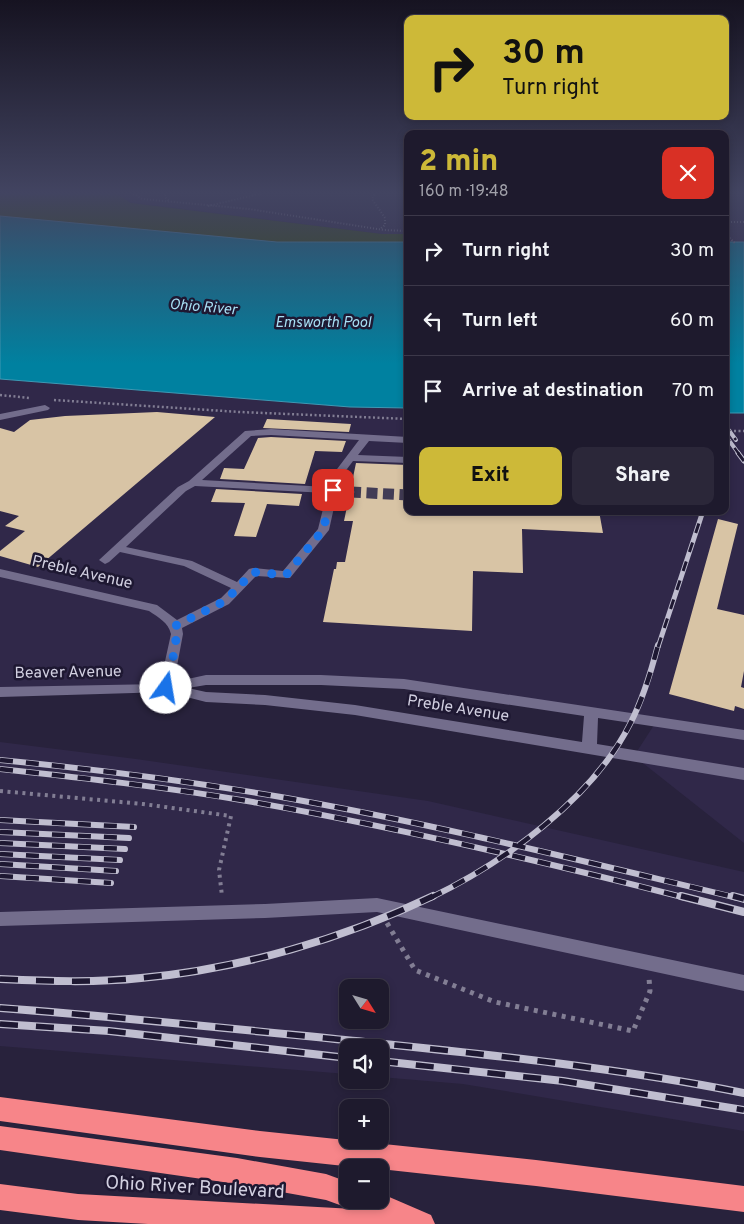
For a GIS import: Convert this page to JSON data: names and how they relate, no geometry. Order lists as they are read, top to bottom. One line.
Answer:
{"streets":{"highway":["Ohio River Boulevard"],"street":["Preble Avenue","Beaver Avenue"]},"crossings":[["Preble Avenue","Beaver Avenue"]],"water":["Ohio River","Emsworth Pool"],"north":"bottom right","page":{"turn":["30 m","Turn right"],"heading":["2 min","160 m · 19:48"],"list":[{"name":"Turn right","value":"30 m"},{"name":"Turn left","value":"60 m"},{"name":"Arrive at destination","value":"70 m"}],"buttons":["Exit","Share"],"map_buttons":["+","−"]}}
